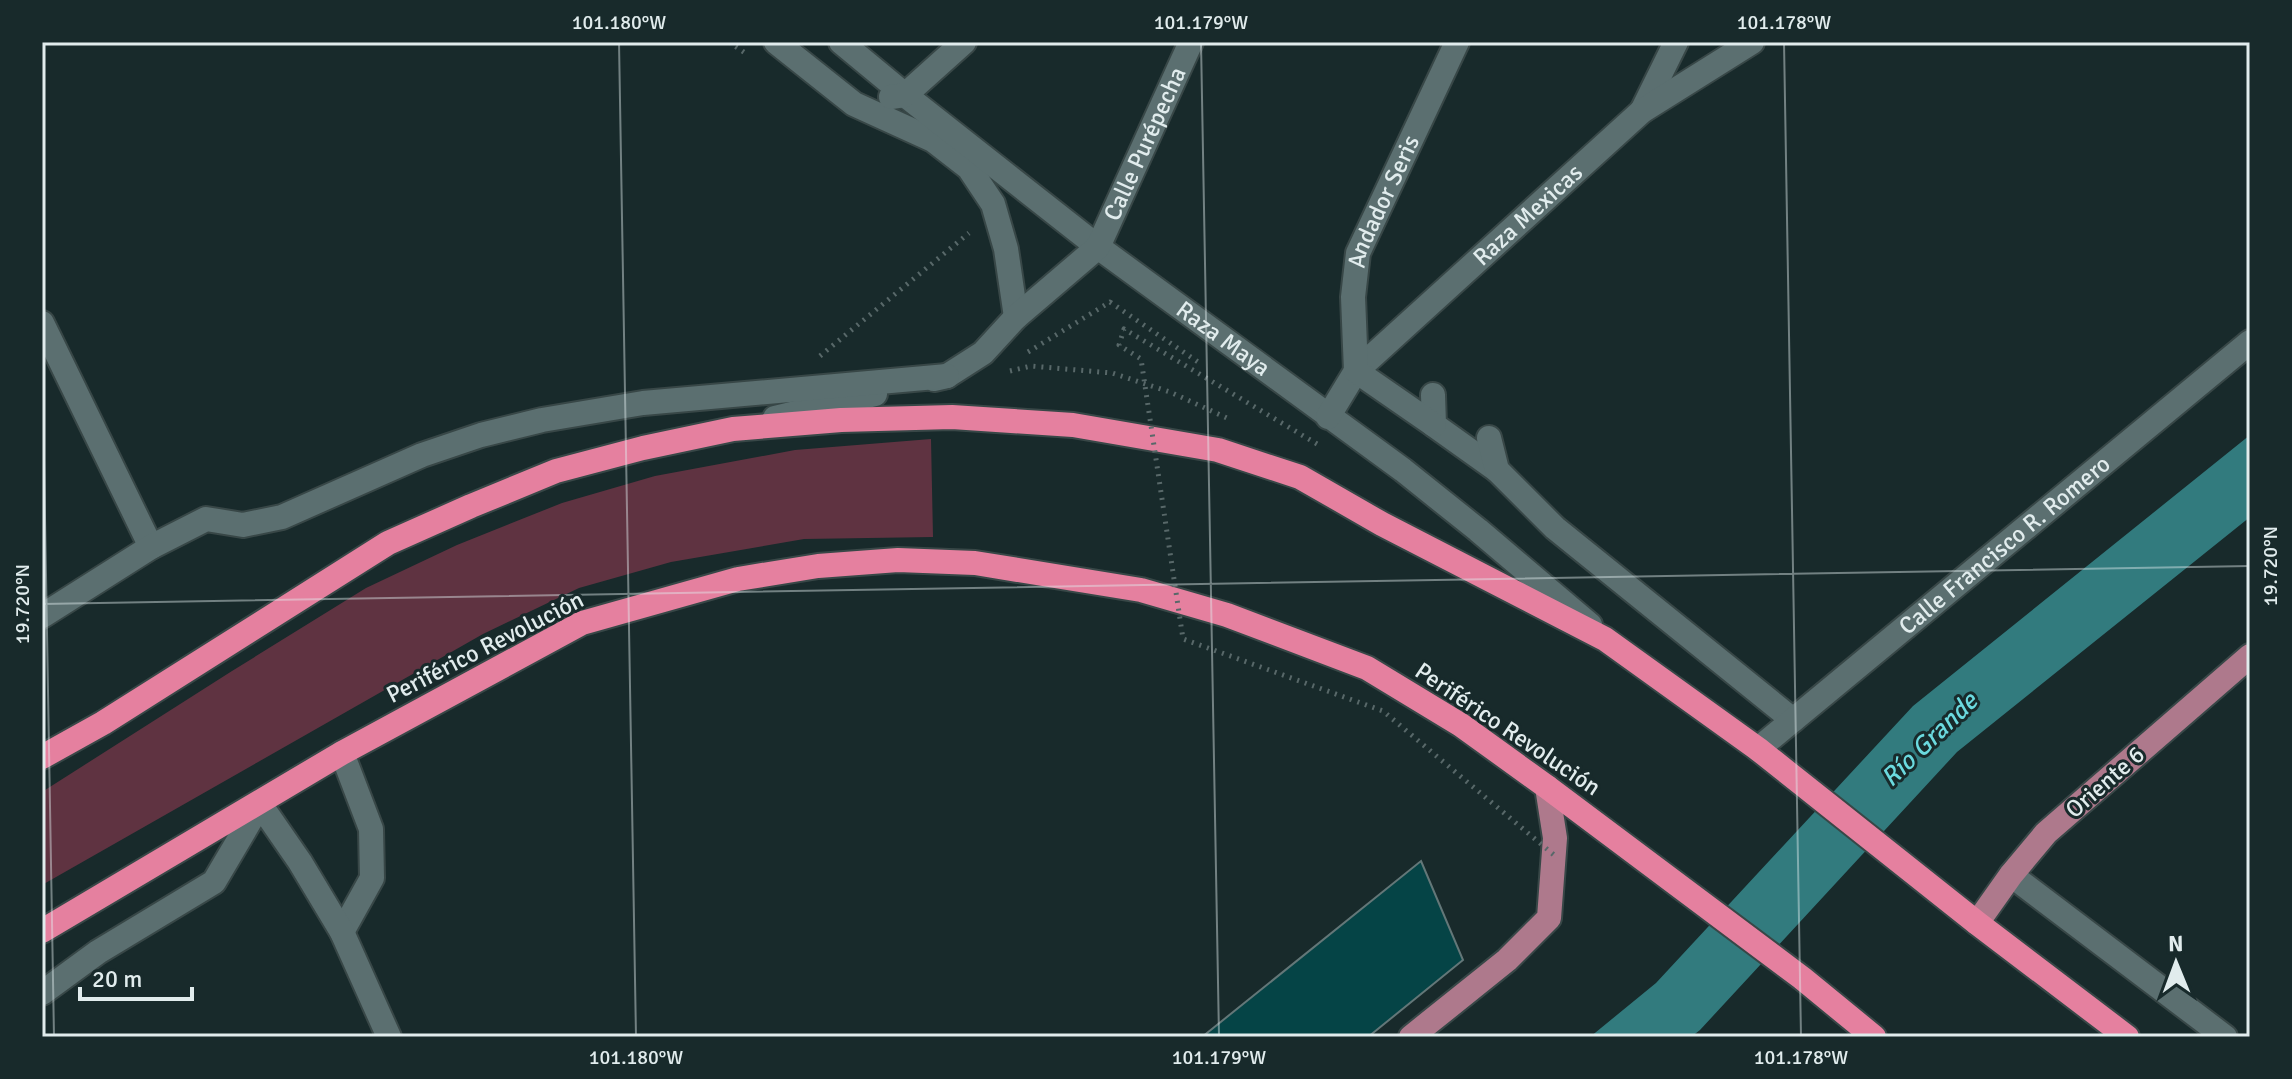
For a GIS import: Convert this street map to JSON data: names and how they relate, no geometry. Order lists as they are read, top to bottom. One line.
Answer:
{"streets":{"highway":["Periférico Revolución"],"main road":["Oriente 6"],"street":["Calle Purépecha","Andador Seris","Raza Mexicas","Raza Maya","Calle Francisco R. Romero"]},"crossings":[["Calle Purépecha","Raza Maya"],["Andador Seris","Raza Mexicas"],["Raza Mexicas","Raza Maya"]],"water":["Río Grande"],"scale_bar":"20 m","north":"top","coordinates":["101.180°W","101.179°W","101.178°W","19.720°N"]}
